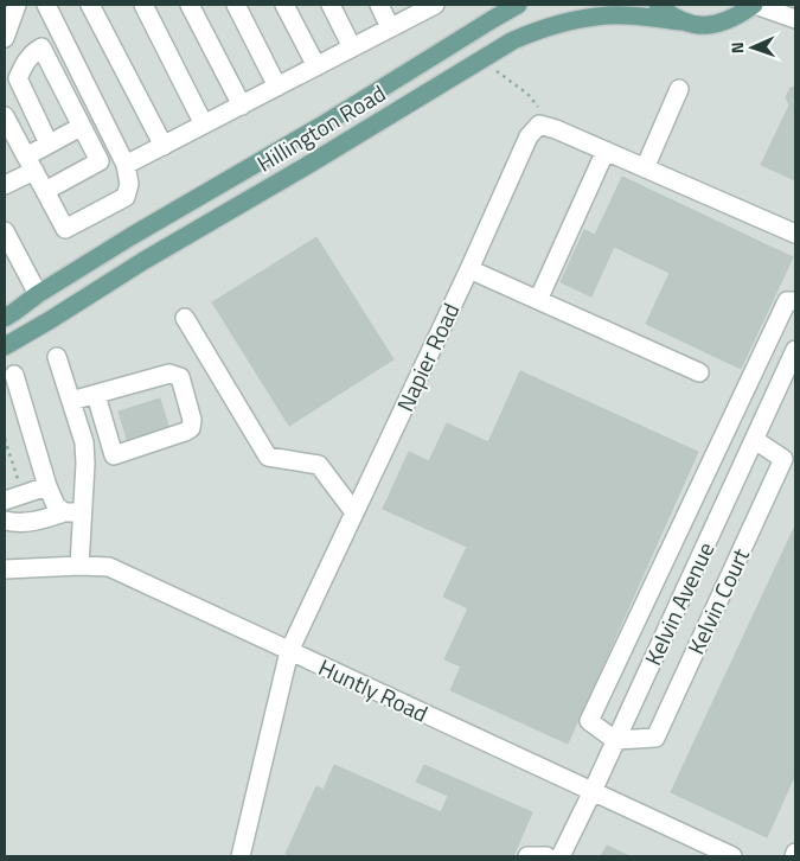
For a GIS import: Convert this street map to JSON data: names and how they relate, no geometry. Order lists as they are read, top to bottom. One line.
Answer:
{"streets":{"main road":["Hillington Road"],"street":["Napier Road","Kelvin Court","Kelvin Avenue","Huntly Road"]},"crossings":[["Napier Road","Huntly Road"],["Kelvin Court","Kelvin Avenue"],["Kelvin Avenue","Huntly Road"]],"north":"left"}
